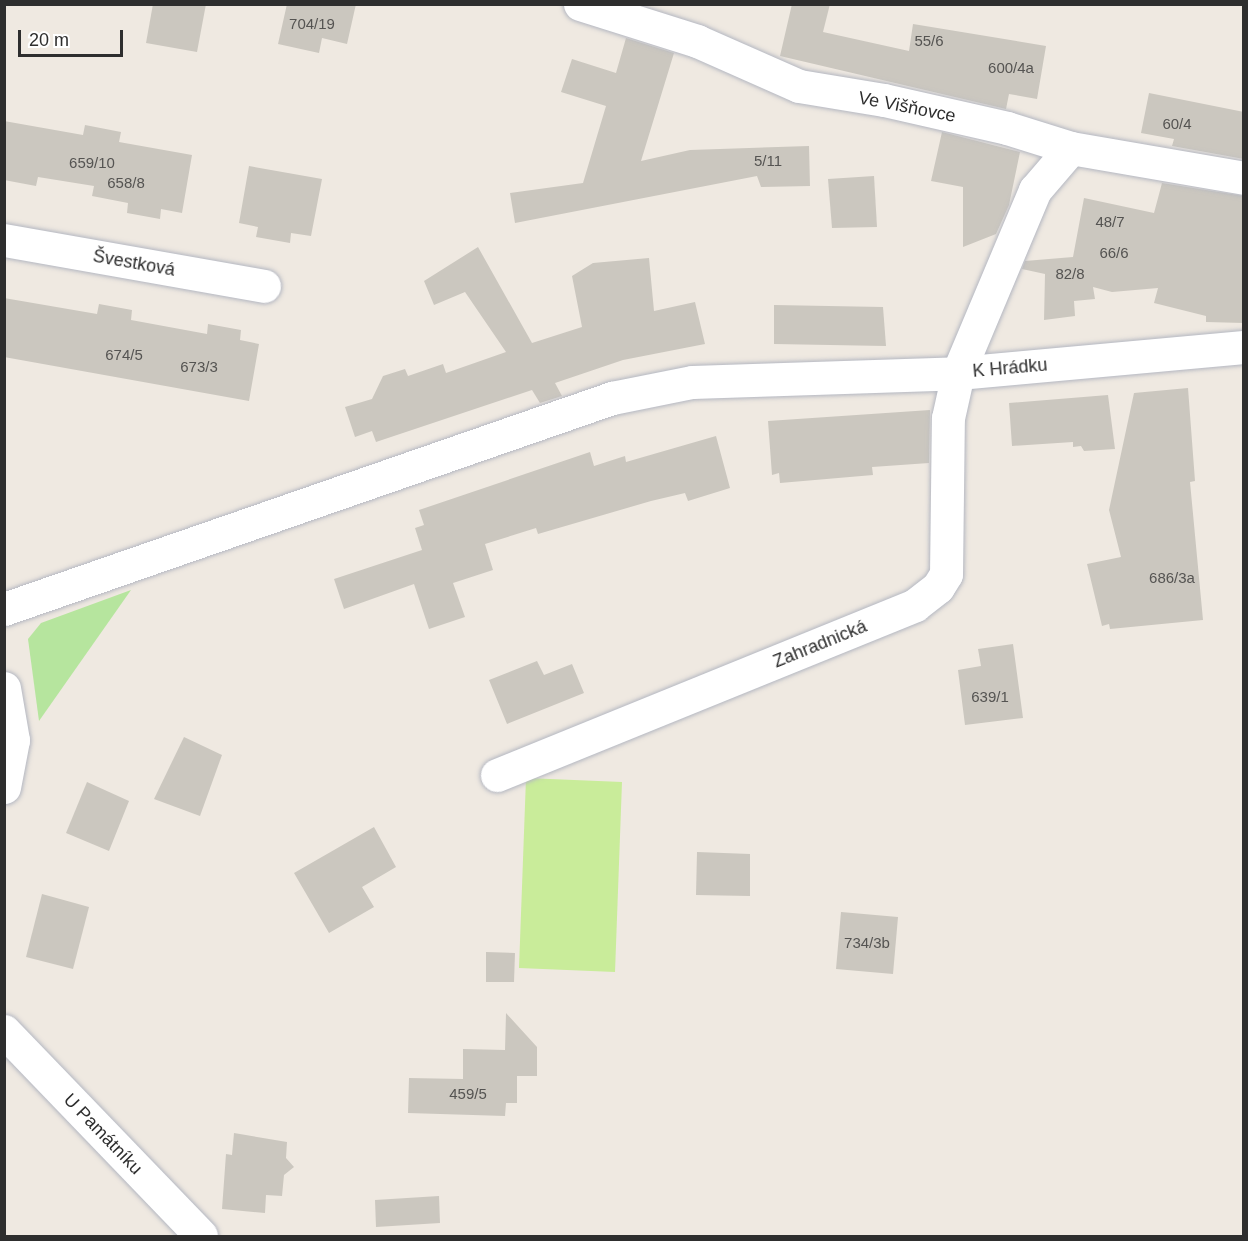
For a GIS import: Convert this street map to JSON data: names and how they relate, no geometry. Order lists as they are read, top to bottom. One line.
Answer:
{"streets":{"street":["Ve Višňovce","Švestková","K Hrádku","Zahradnická","U Památníku"]},"crossings":[["Ve Višňovce","K Hrádku"],["K Hrádku","Zahradnická"]],"house_numbers":["704/19","55/6","600/4a","60/4","5/11","659/10","658/8","48/7","66/6","82/8","674/5","673/3","686/3a","639/1","734/3b","459/5"],"scale_bar":"20 m"}
